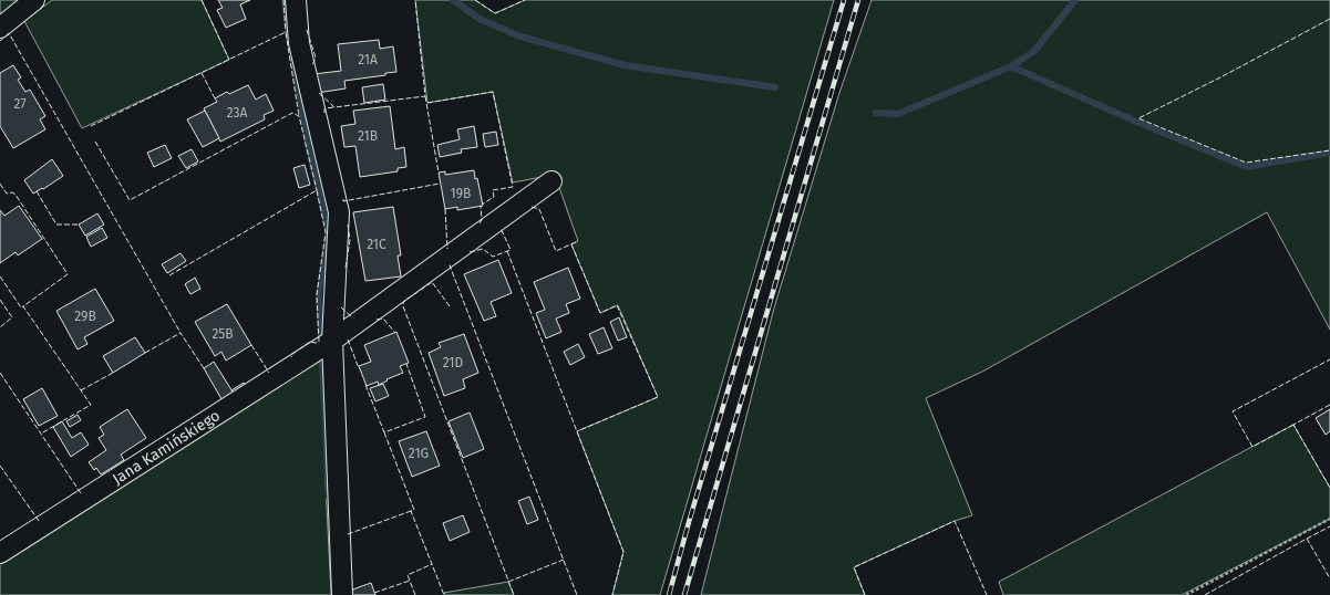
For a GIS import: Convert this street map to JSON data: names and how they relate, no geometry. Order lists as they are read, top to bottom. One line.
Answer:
{"streets":{"street":["Jana Kamińskiego"]},"house_numbers":["21A","27","23A","21B","19B","21C","29B","25B","21D","21G"]}
